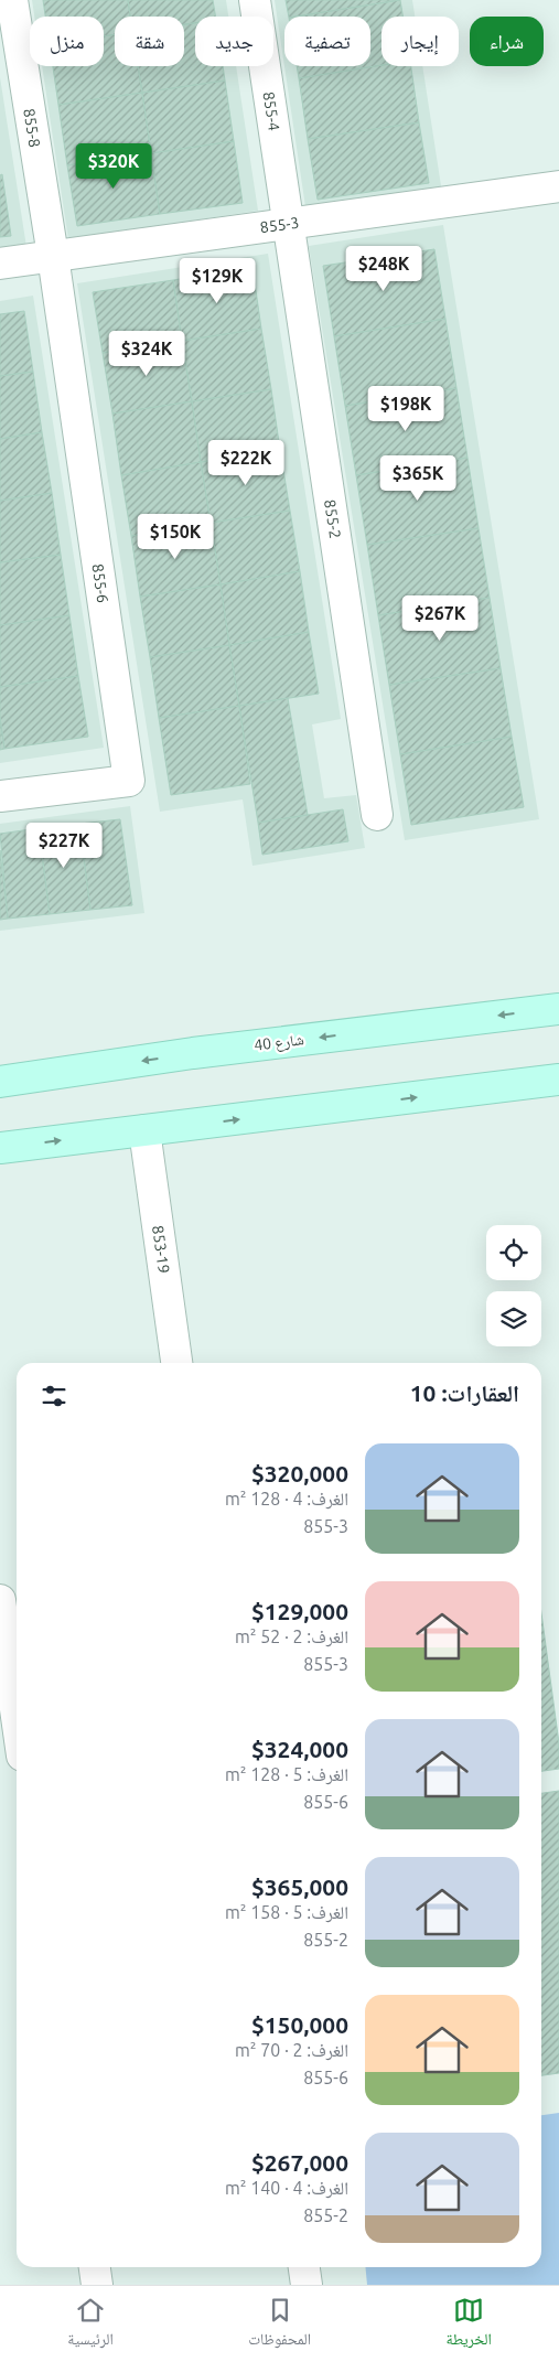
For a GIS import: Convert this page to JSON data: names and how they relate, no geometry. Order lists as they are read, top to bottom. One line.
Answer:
{"streets":{"main road":["شارع 40"],"street":["855-4","855-8","855-3","855-2","855-6","853-19"]},"crossings":[["855-4","855-3"],["855-4","855-2"],["855-8","855-3"],["855-8","855-6"],["855-3","855-2"],["855-3","855-6"]],"page":{"chip":["شراء","إيجار","تصفية","جديد","شقة","منزل"],"price":["$320K","$248K","$129K","$324K","$198K","$222K","$365K","$150K","$267K","$227K"],"heading":"العقارات: 10","list":[{"name":"$320,000","note":"الغرف: 4 · 128 m² · 855-3"},{"name":"$129,000","note":"الغرف: 2 · 52 m² · 855-3"},{"name":"$324,000","note":"الغرف: 5 · 128 m² · 855-6"},{"name":"$365,000","note":"الغرف: 5 · 158 m² · 855-2"},{"name":"$150,000","note":"الغرف: 2 · 70 m² · 855-6"},{"name":"$267,000","note":"الغرف: 4 · 140 m² · 855-2"}],"tabs":["الخريطة","المحفوظات","الرئيسية"]}}
